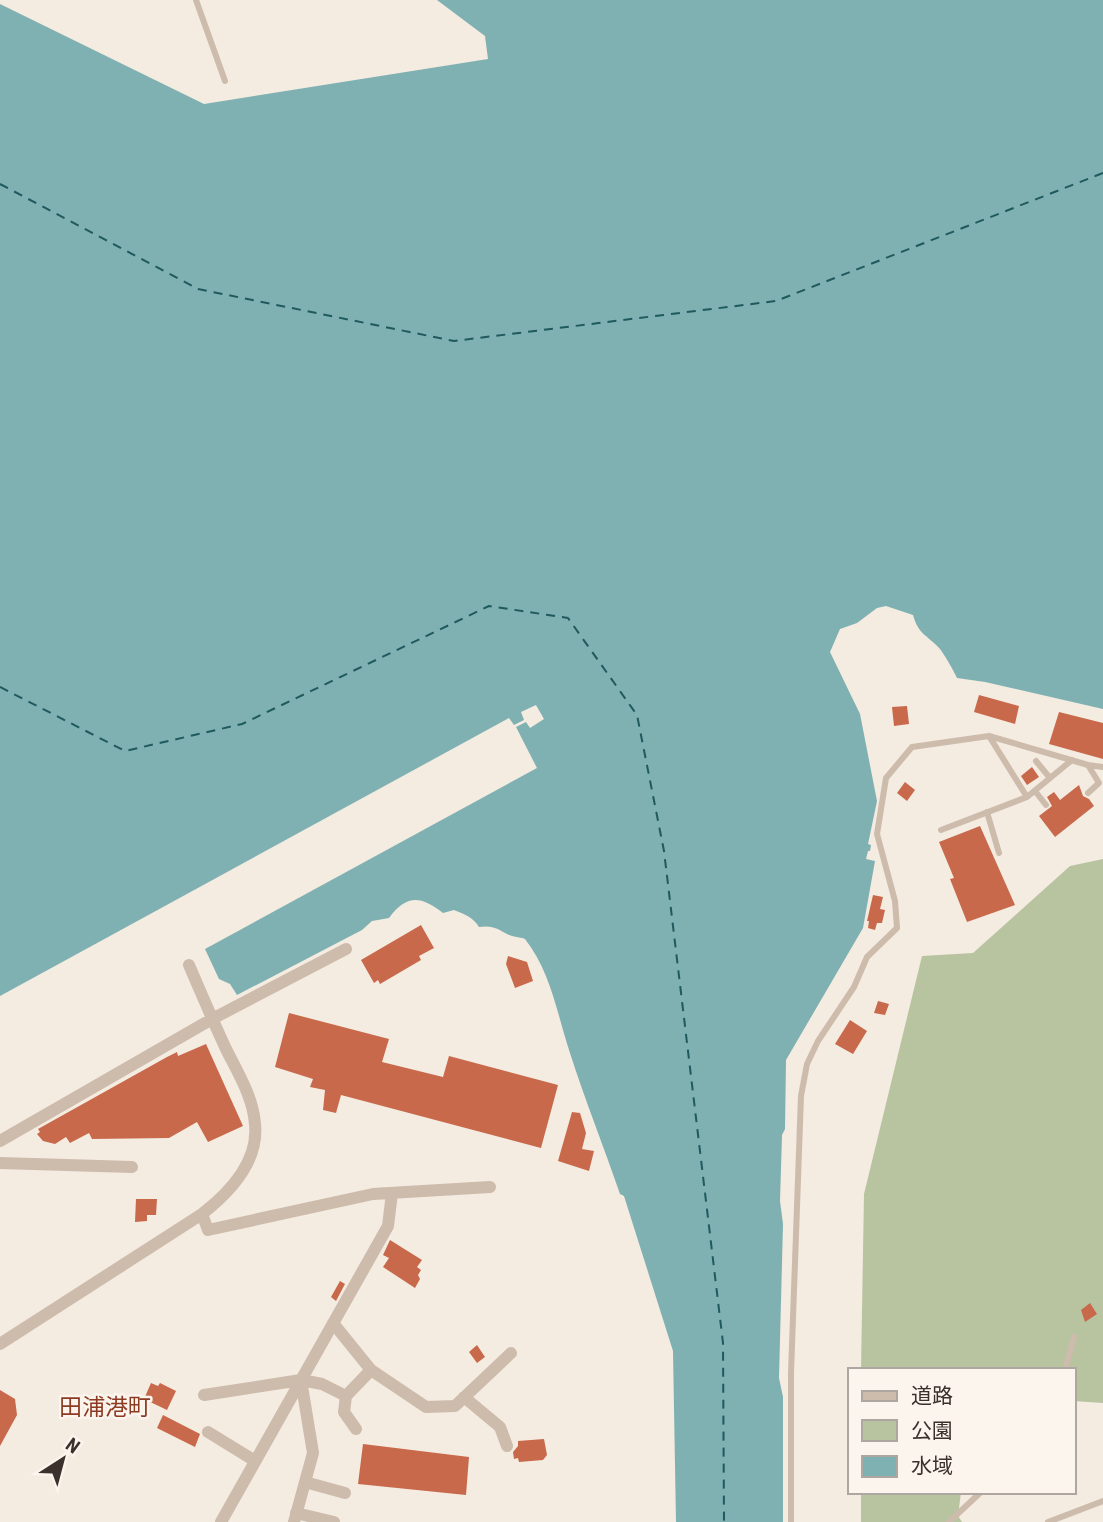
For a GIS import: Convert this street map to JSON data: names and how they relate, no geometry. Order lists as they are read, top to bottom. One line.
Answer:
{"districts":["田浦港町"],"legend":["道路","公園","水域"],"north":"top right"}
